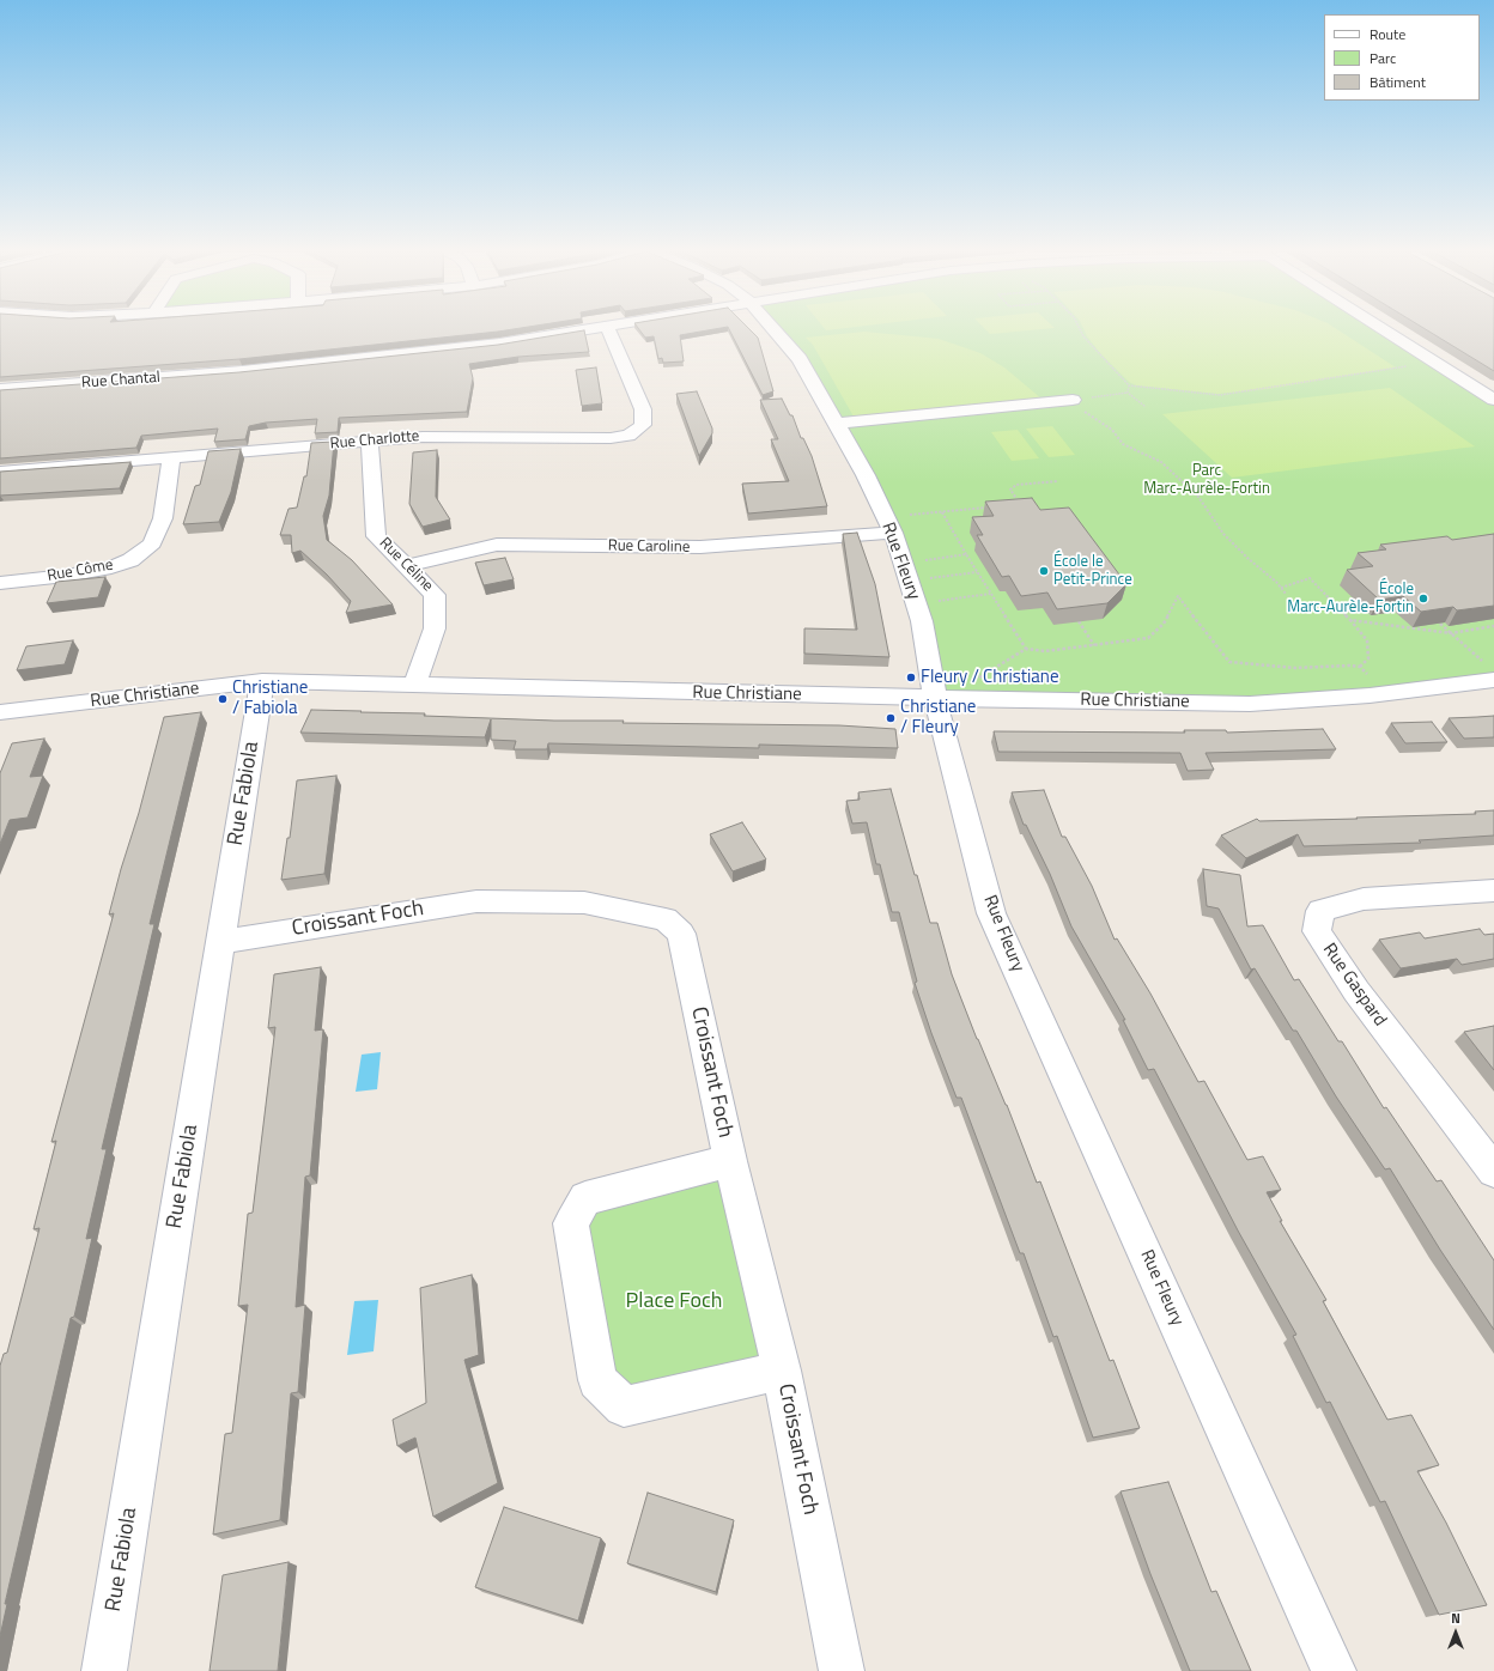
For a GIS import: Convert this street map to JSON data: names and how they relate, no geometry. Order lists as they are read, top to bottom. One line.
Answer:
{"streets":{"street":["Rue Chantal","Rue Charlotte","Rue Caroline","Rue Fleury","Rue Céline","Rue Côme","Rue Christiane","Rue Fabiola","Croissant Foch","Rue Gaspard"]},"crossings":[["Rue Chantal","Rue Charlotte"],["Rue Charlotte","Rue Céline"],["Rue Charlotte","Rue Côme"],["Rue Caroline","Rue Fleury"],["Rue Caroline","Rue Céline"],["Rue Fleury","Rue Christiane"],["Rue Céline","Rue Christiane"],["Rue Christiane","Rue Fabiola"],["Rue Fabiola","Croissant Foch"]],"parks":["Parc Marc-Aurèle-Fortin","Place Foch"],"places":["École le Petit-Prince","École Marc-Aurèle-Fortin","Fleury / Christiane","Christiane / Fabiola","Christiane / Fleury"],"legend":["Route","Parc","Bâtiment"],"north":"top"}
